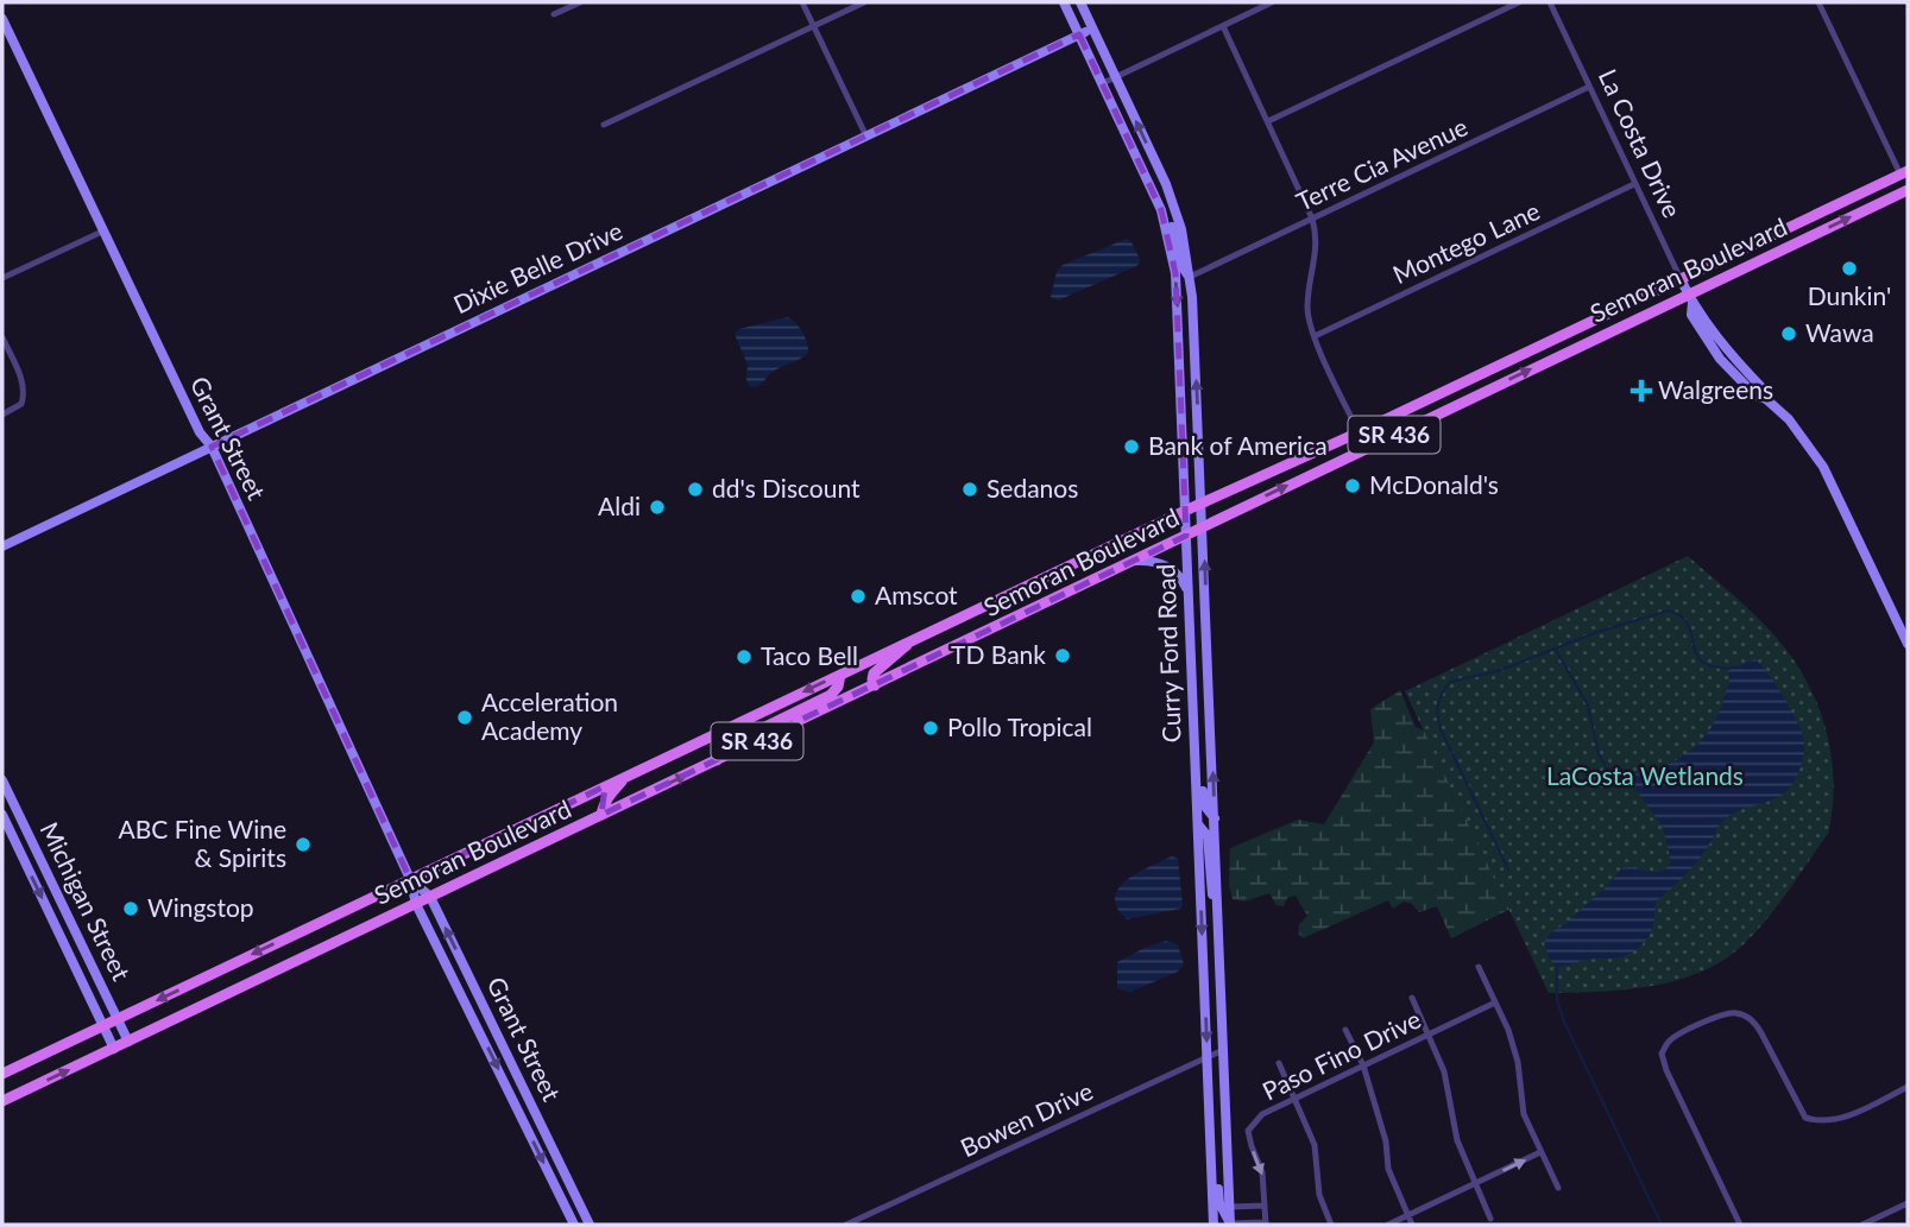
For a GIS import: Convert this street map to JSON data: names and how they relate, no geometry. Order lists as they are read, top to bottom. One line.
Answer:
{"streets":{"main road":["Semoran Boulevard","SR 436"],"street":["La Costa Drive","Terre Cia Avenue","Montego Lane","Dixie Belle Drive","Grant Street","Curry Ford Road","Michigan Street","Paso Fino Drive","Bowen Drive"]},"crossings":[["La Costa Drive","Terre Cia Avenue"],["La Costa Drive","Montego Lane"],["La Costa Drive","Semoran Boulevard"],["Terre Cia Avenue","Curry Ford Road"],["Dixie Belle Drive","Grant Street"],["Dixie Belle Drive","Curry Ford Road"],["Semoran Boulevard","Grant Street"],["Semoran Boulevard","Curry Ford Road"],["Semoran Boulevard","Michigan Street"],["Curry Ford Road","Bowen Drive"]],"parks":["LaCosta Wetlands"],"places":{"other":["Dunkin'","Wawa","Bank of America","McDonald's","dd's Discount","Sedanos","Aldi","Amscot","TD Bank","Taco Bell","Acceleration Academy","Pollo Tropical","ABC Fine Wine & Spirits","Wingstop"],"health":["Walgreens"]}}
